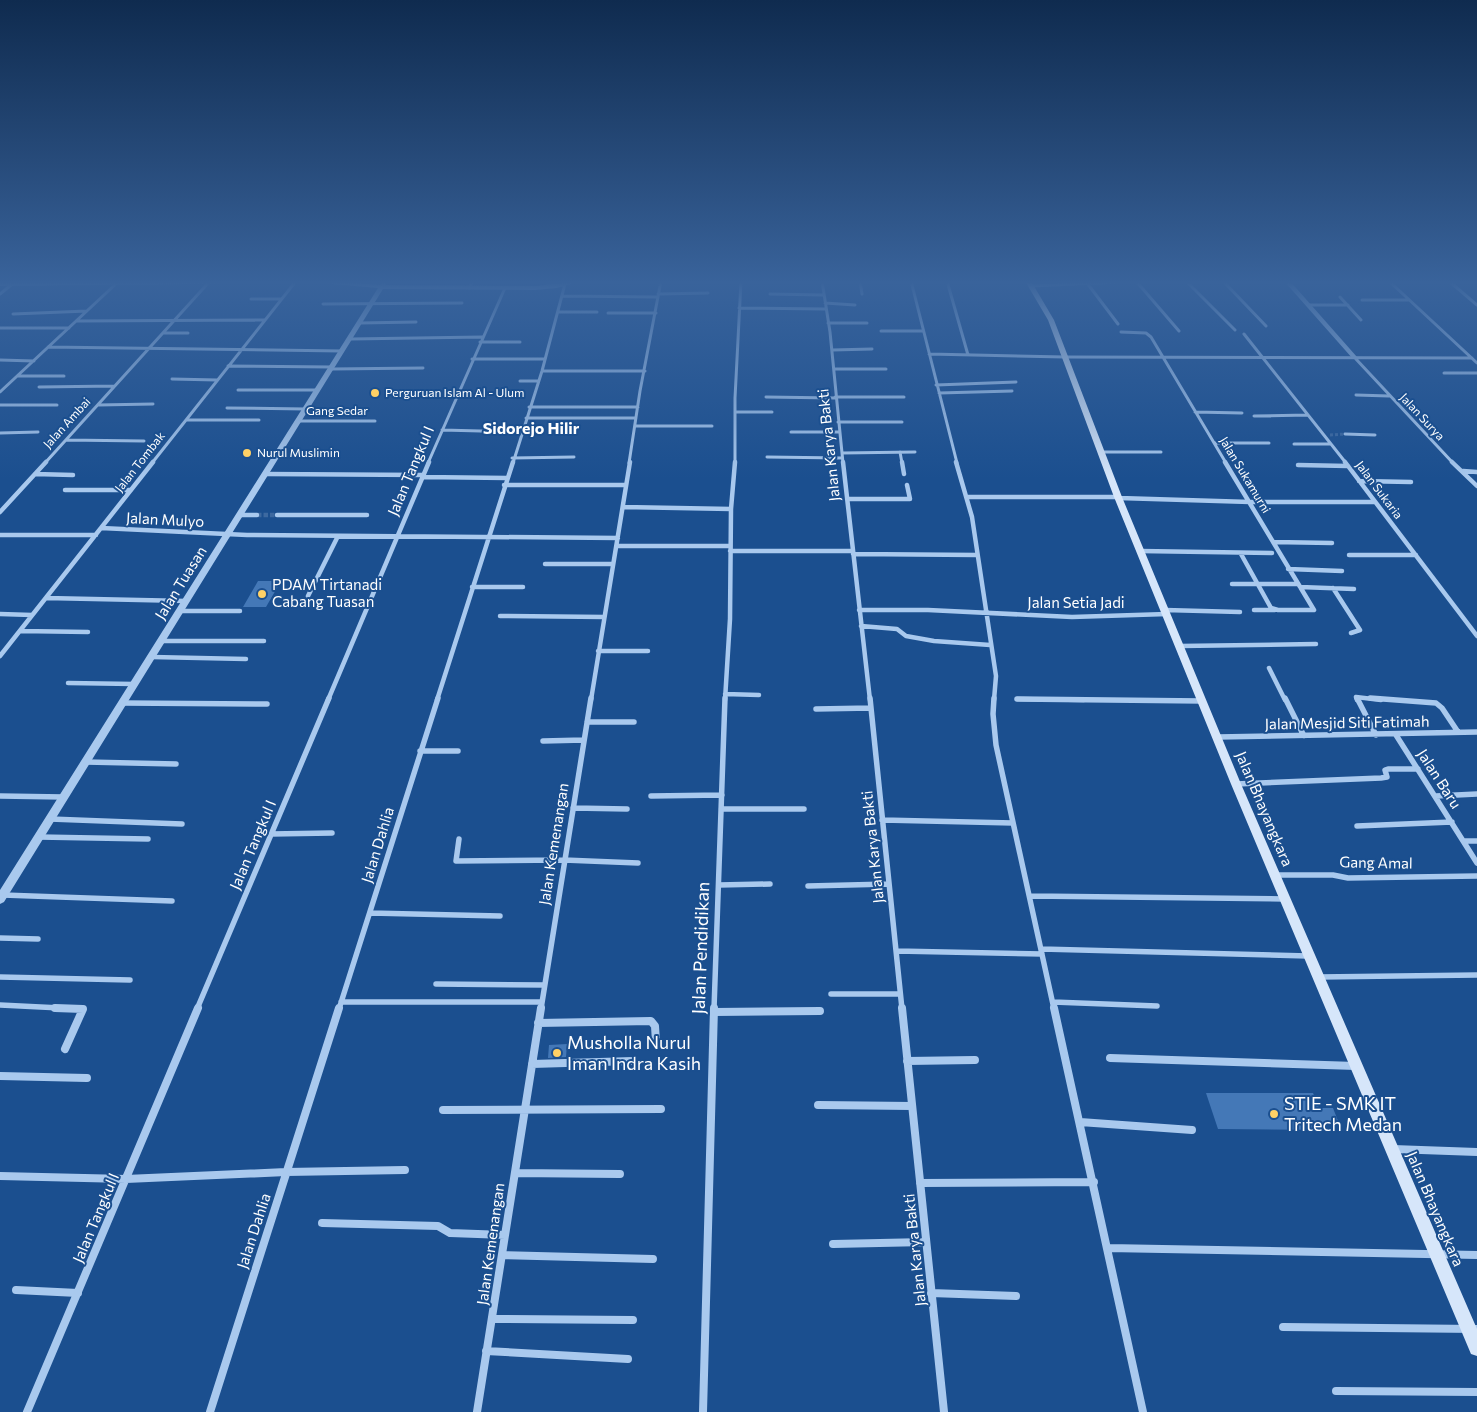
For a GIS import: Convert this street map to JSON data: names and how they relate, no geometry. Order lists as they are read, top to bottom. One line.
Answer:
{"streets":{"main road":["Jalan Bhayangkara"],"street":["Gang Sedar","Jalan Surya","Jalan Ambai","Jalan Karya Bakti","Jalan Tombak","Jalan Tangkul I","Jalan Sukamurni","Jalan Sukaria","Jalan Mulyo","Jalan Tuasan","Jalan Setia Jadi","Jalan Mesjid Siti Fatimah","Jalan Baru","Jalan Kemenangan","Jalan Dahlia","Gang Amal","Jalan Pendidikan"]},"crossings":[["Gang Sedar","Jalan Tuasan"],["Jalan Karya Bakti","Jalan Setia Jadi"],["Jalan Tombak","Jalan Mulyo"],["Jalan Tangkul I","Jalan Mulyo"],["Jalan Mulyo","Jalan Tuasan"],["Jalan Mulyo","Jalan Kemenangan"],["Jalan Mulyo","Jalan Dahlia"],["Jalan Setia Jadi","Jalan Bhayangkara"],["Jalan Mesjid Siti Fatimah","Jalan Baru"],["Jalan Mesjid Siti Fatimah","Jalan Bhayangkara"],["Jalan Bhayangkara","Gang Amal"]],"districts":["Sidorejo Hilir"],"places":["Perguruan Islam Al - Ulum","Nurul Muslimin","PDAM Tirtanadi Cabang Tuasan","Musholla Nurul Iman Indra Kasih","STIE - SMK IT Tritech Medan"]}
